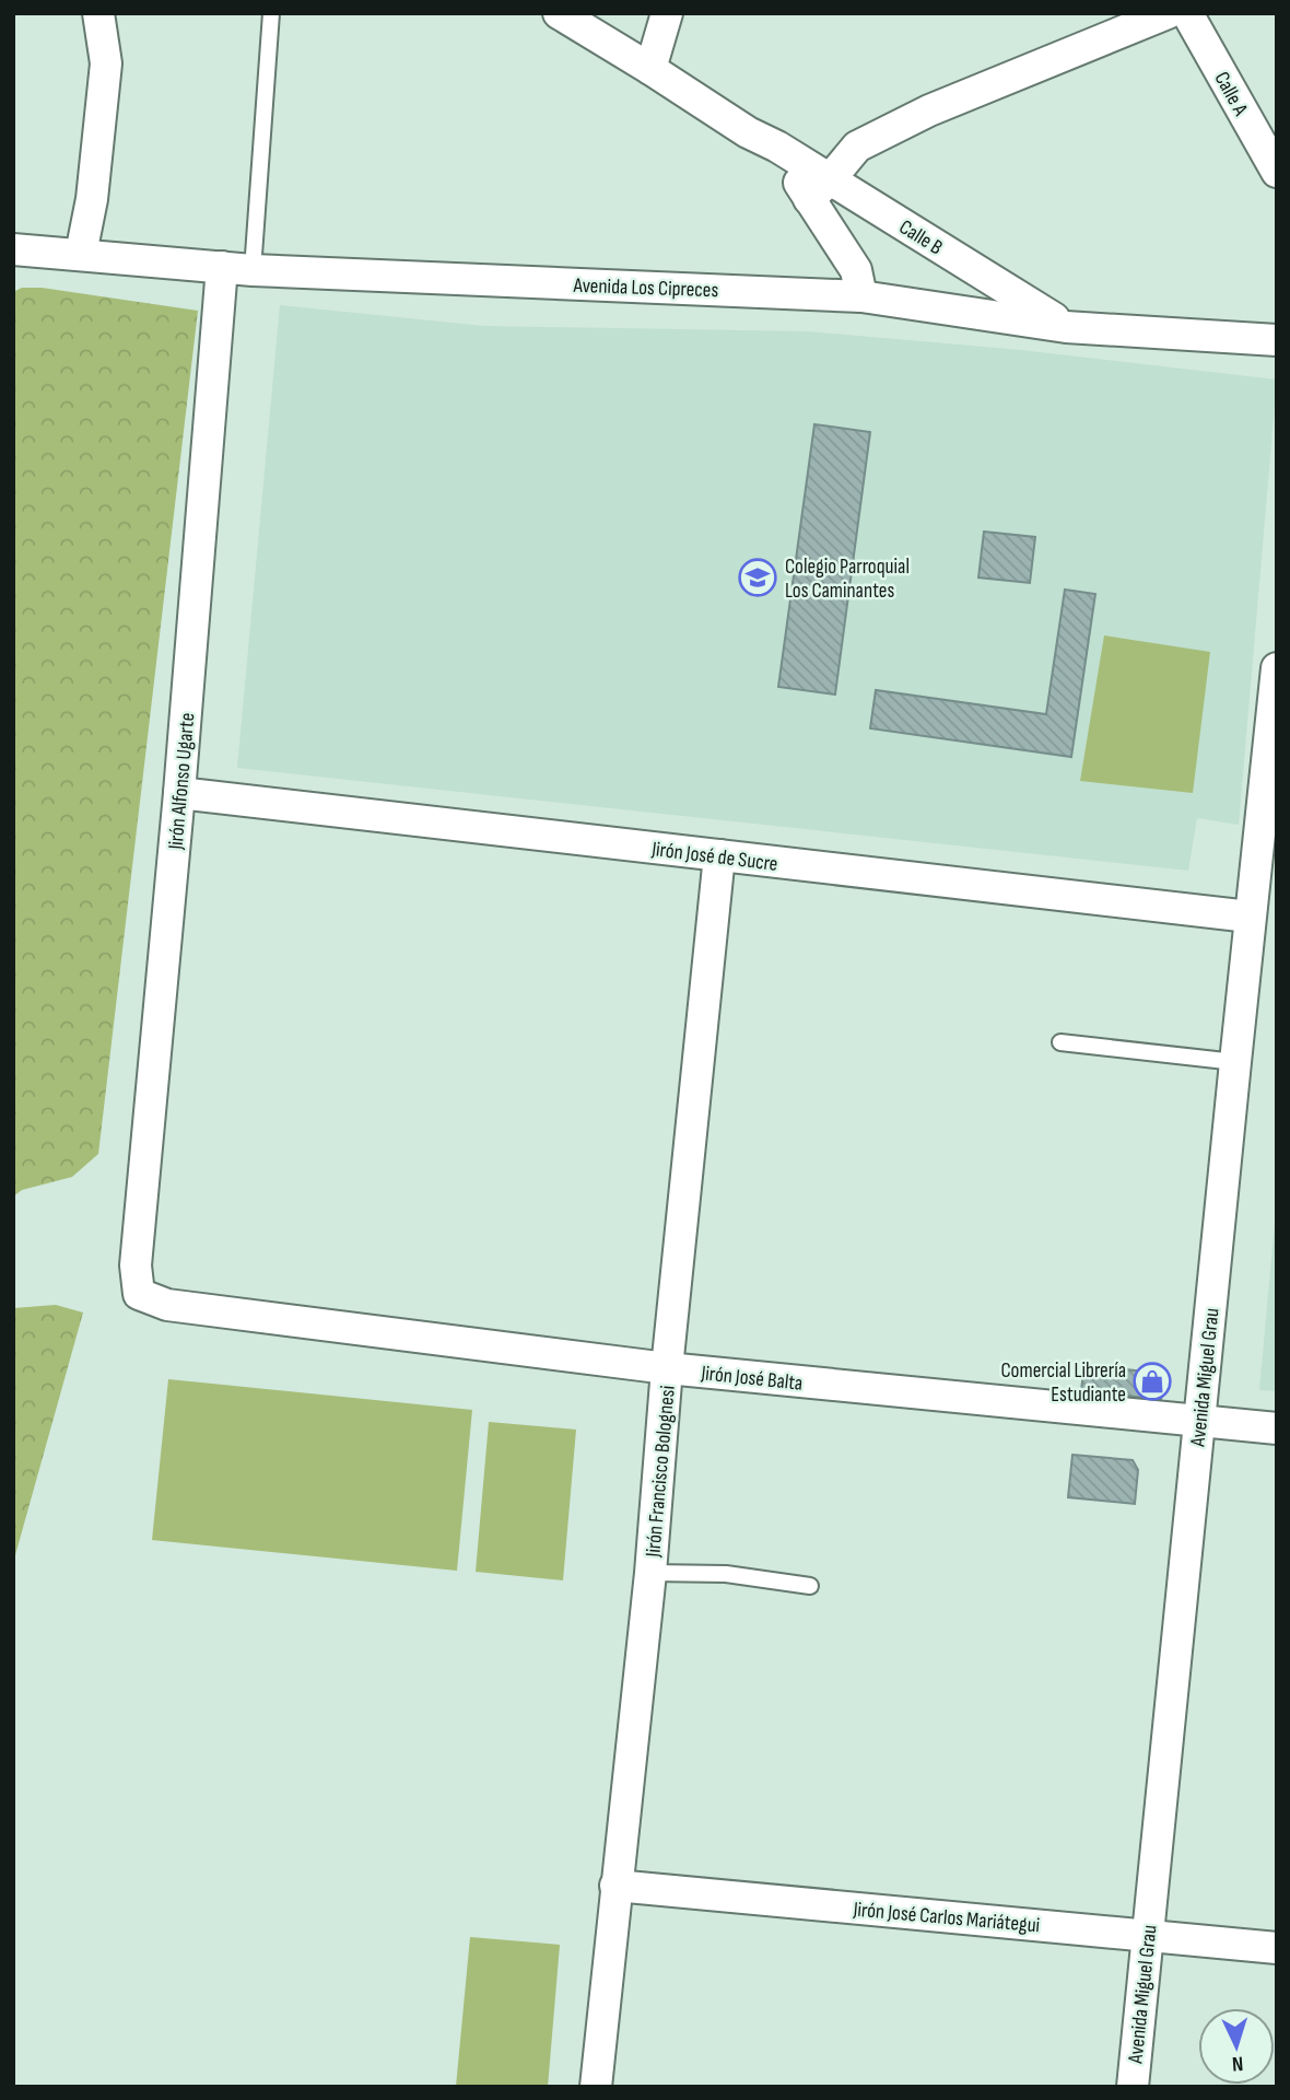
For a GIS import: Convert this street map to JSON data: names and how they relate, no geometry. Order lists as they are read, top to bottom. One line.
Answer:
{"streets":{"street":["Calle A","Calle B","Avenida Los Cipreces","Jirón Alfonso Ugarte","Jirón José de Sucre","Jirón José Balta","Avenida Miguel Grau","Jirón Francisco Bolognesi","Jirón José Carlos Mariátegui"]},"crossings":[["Calle B","Avenida Los Cipreces"],["Avenida Los Cipreces","Jirón Alfonso Ugarte"],["Jirón Alfonso Ugarte","Jirón José de Sucre"],["Jirón Alfonso Ugarte","Jirón José Balta"],["Jirón José de Sucre","Avenida Miguel Grau"],["Jirón José de Sucre","Jirón Francisco Bolognesi"],["Jirón José Balta","Avenida Miguel Grau"],["Jirón José Balta","Jirón Francisco Bolognesi"],["Avenida Miguel Grau","Jirón José Carlos Mariátegui"],["Jirón Francisco Bolognesi","Jirón José Carlos Mariátegui"]],"places":{"school or university":["Colegio Parroquial Los Caminantes"],"shop":["Comercial Librería Estudiante"]},"north":"bottom"}
